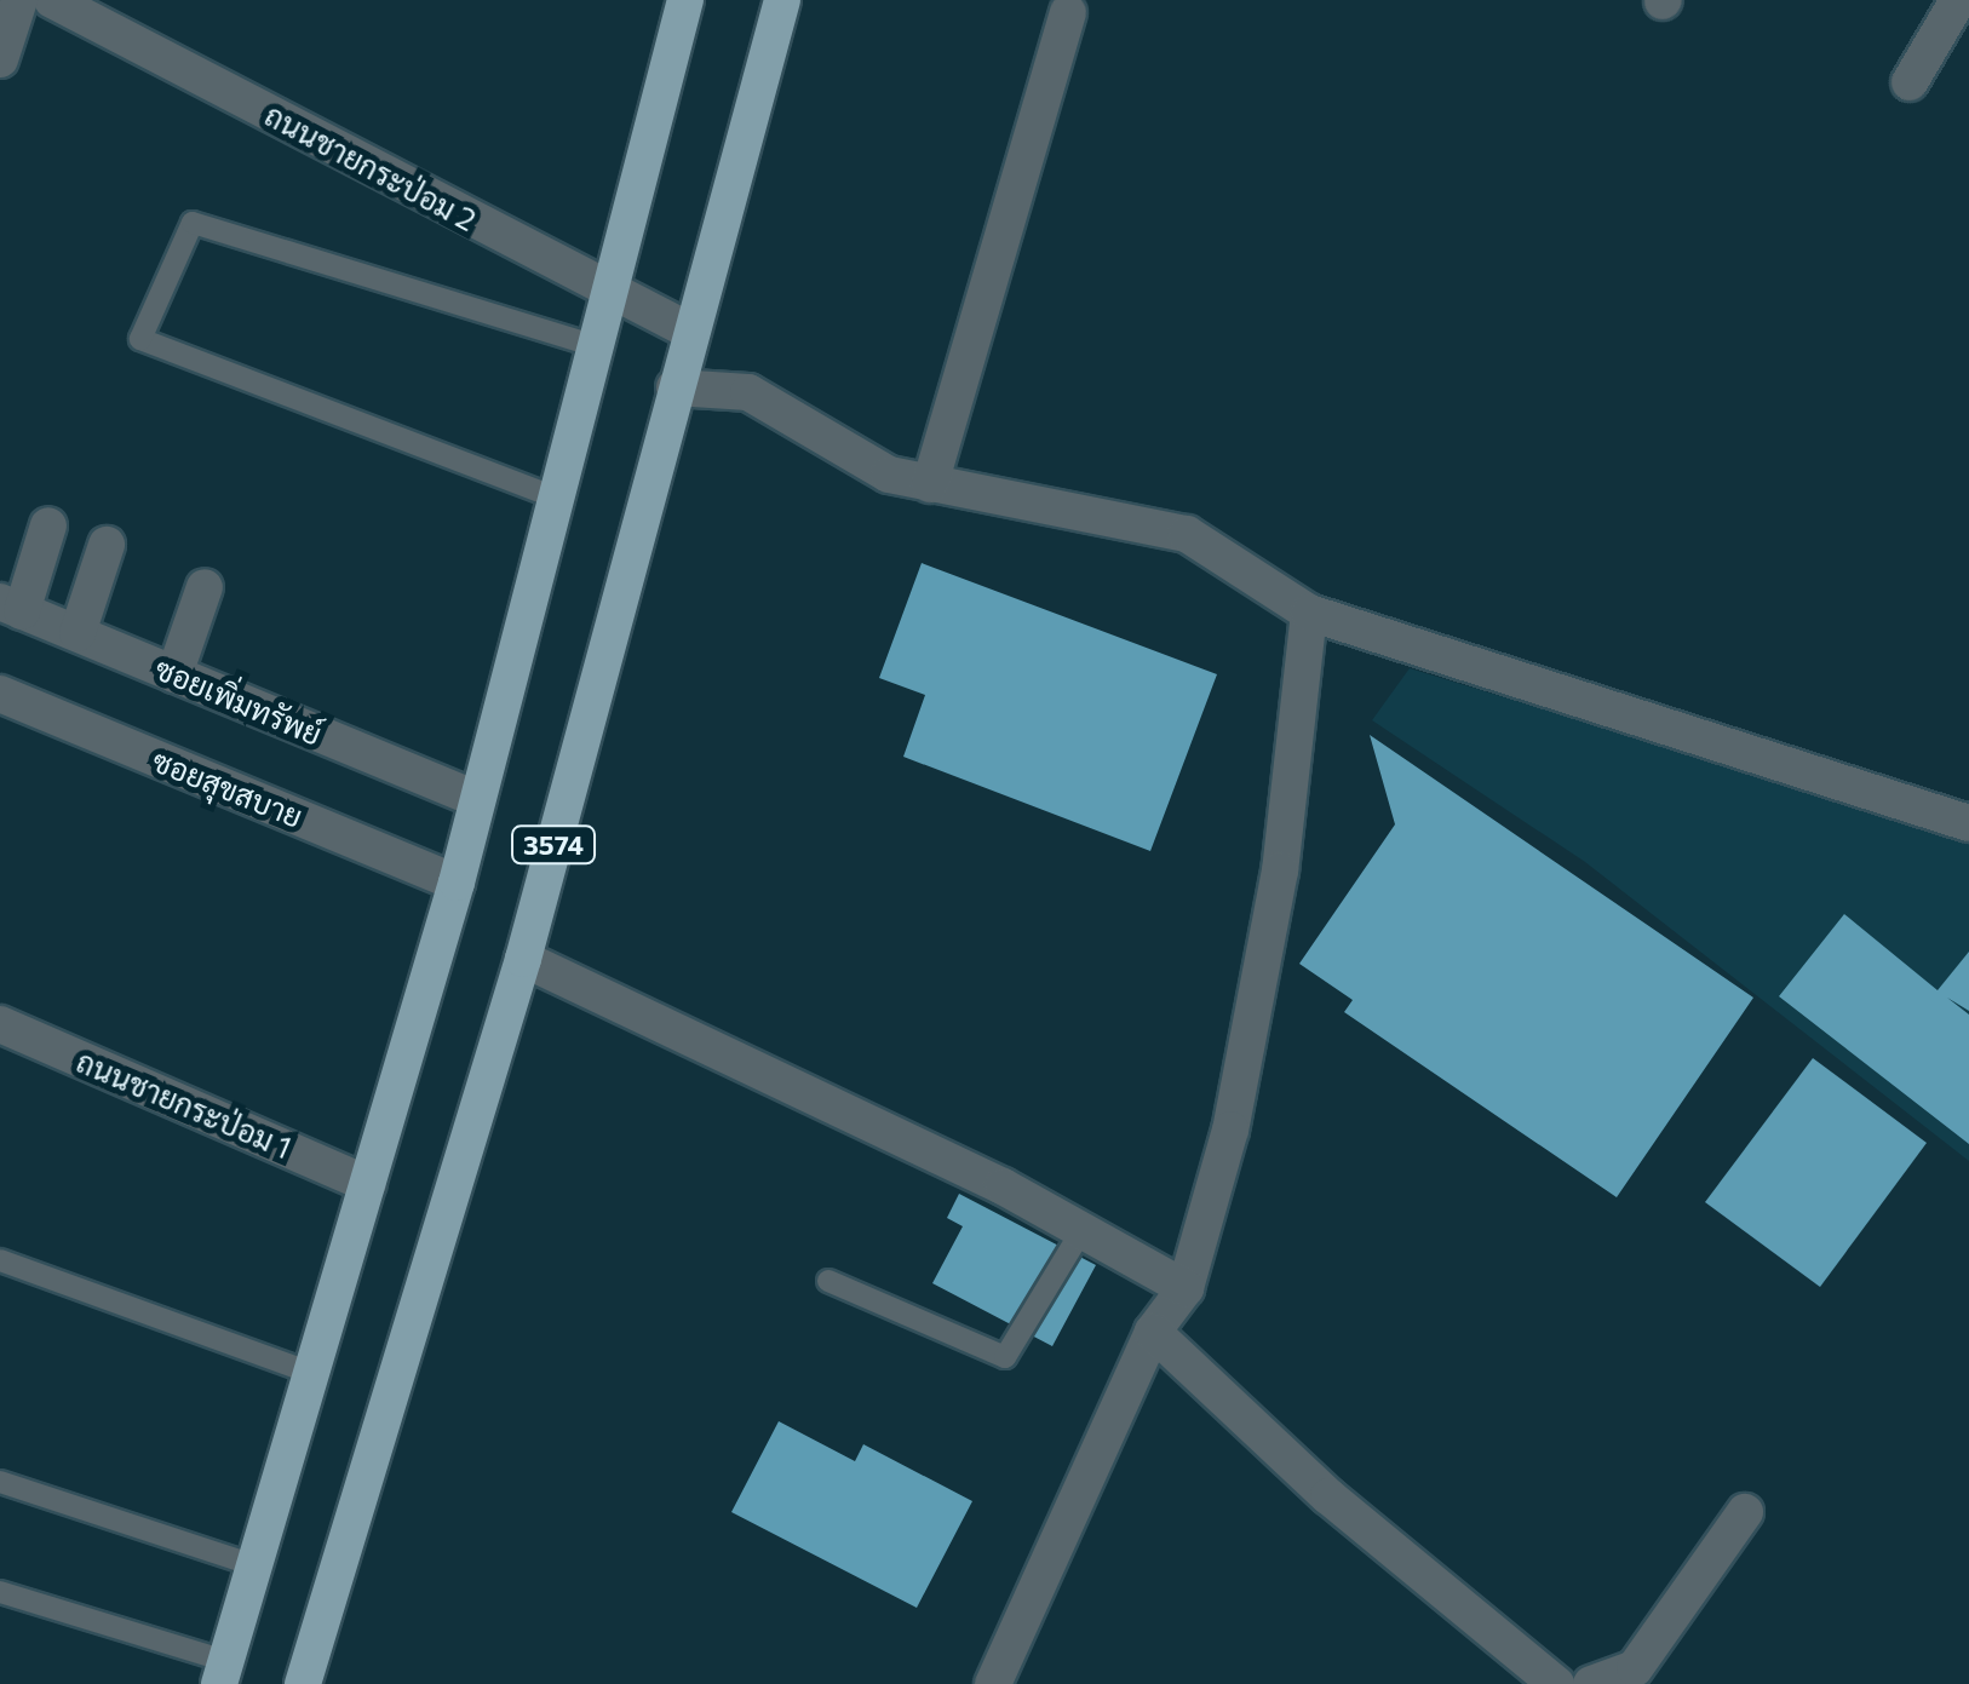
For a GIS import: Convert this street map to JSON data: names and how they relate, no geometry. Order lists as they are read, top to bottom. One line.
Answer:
{"streets":{"main road":["3574"],"street":["ถนนชายกระป่อม 2","ซอยเพิ่มทรัพย์","ซอยสุขสบาย","ถนนชายกระป่อม 1"]},"crossings":[["ถนนชายกระป่อม 2","3574"],["ซอยเพิ่มทรัพย์","3574"],["ซอยสุขสบาย","3574"],["3574","ถนนชายกระป่อม 1"]]}
